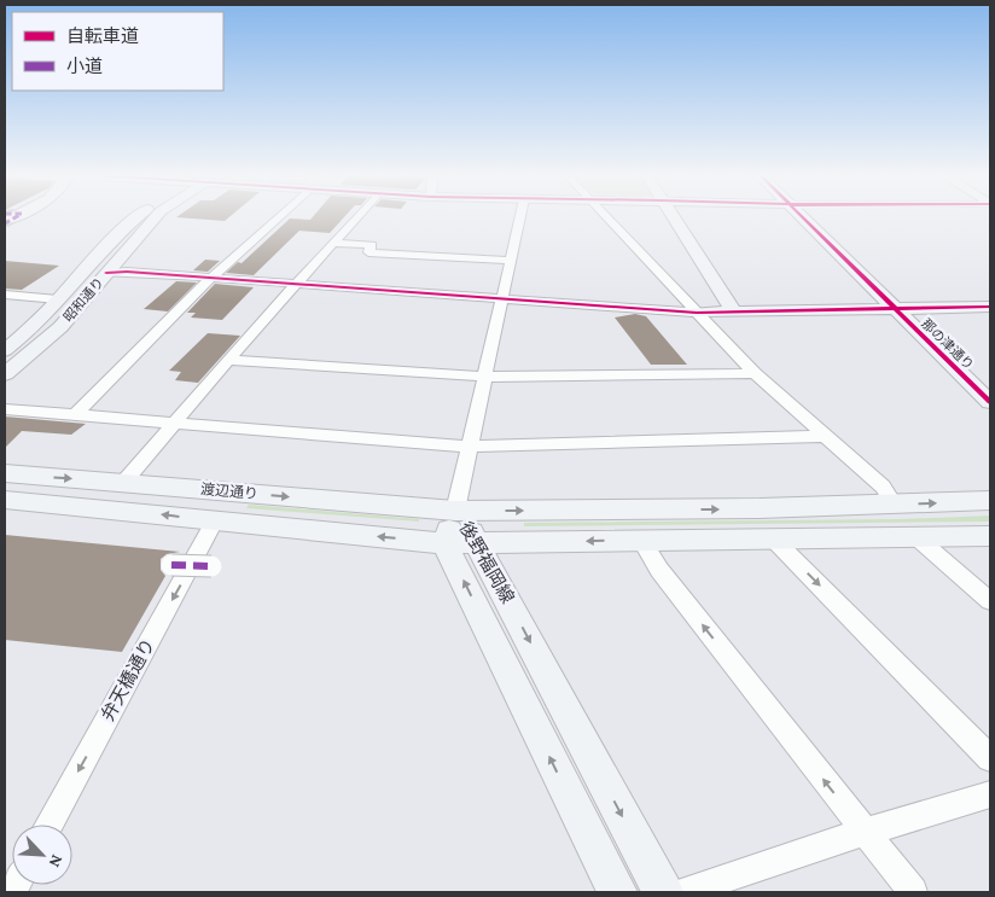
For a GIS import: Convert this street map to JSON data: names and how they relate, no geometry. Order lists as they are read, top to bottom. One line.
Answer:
{"streets":{"street":["昭和通り","那の津通り","渡辺通り","後野福岡線","弁天橋通り"]},"crossings":[["渡辺通り","後野福岡線"],["渡辺通り","弁天橋通り"]],"one_way":["弁天橋通り"],"legend":["自転車道","小道"],"north":"bottom right"}
